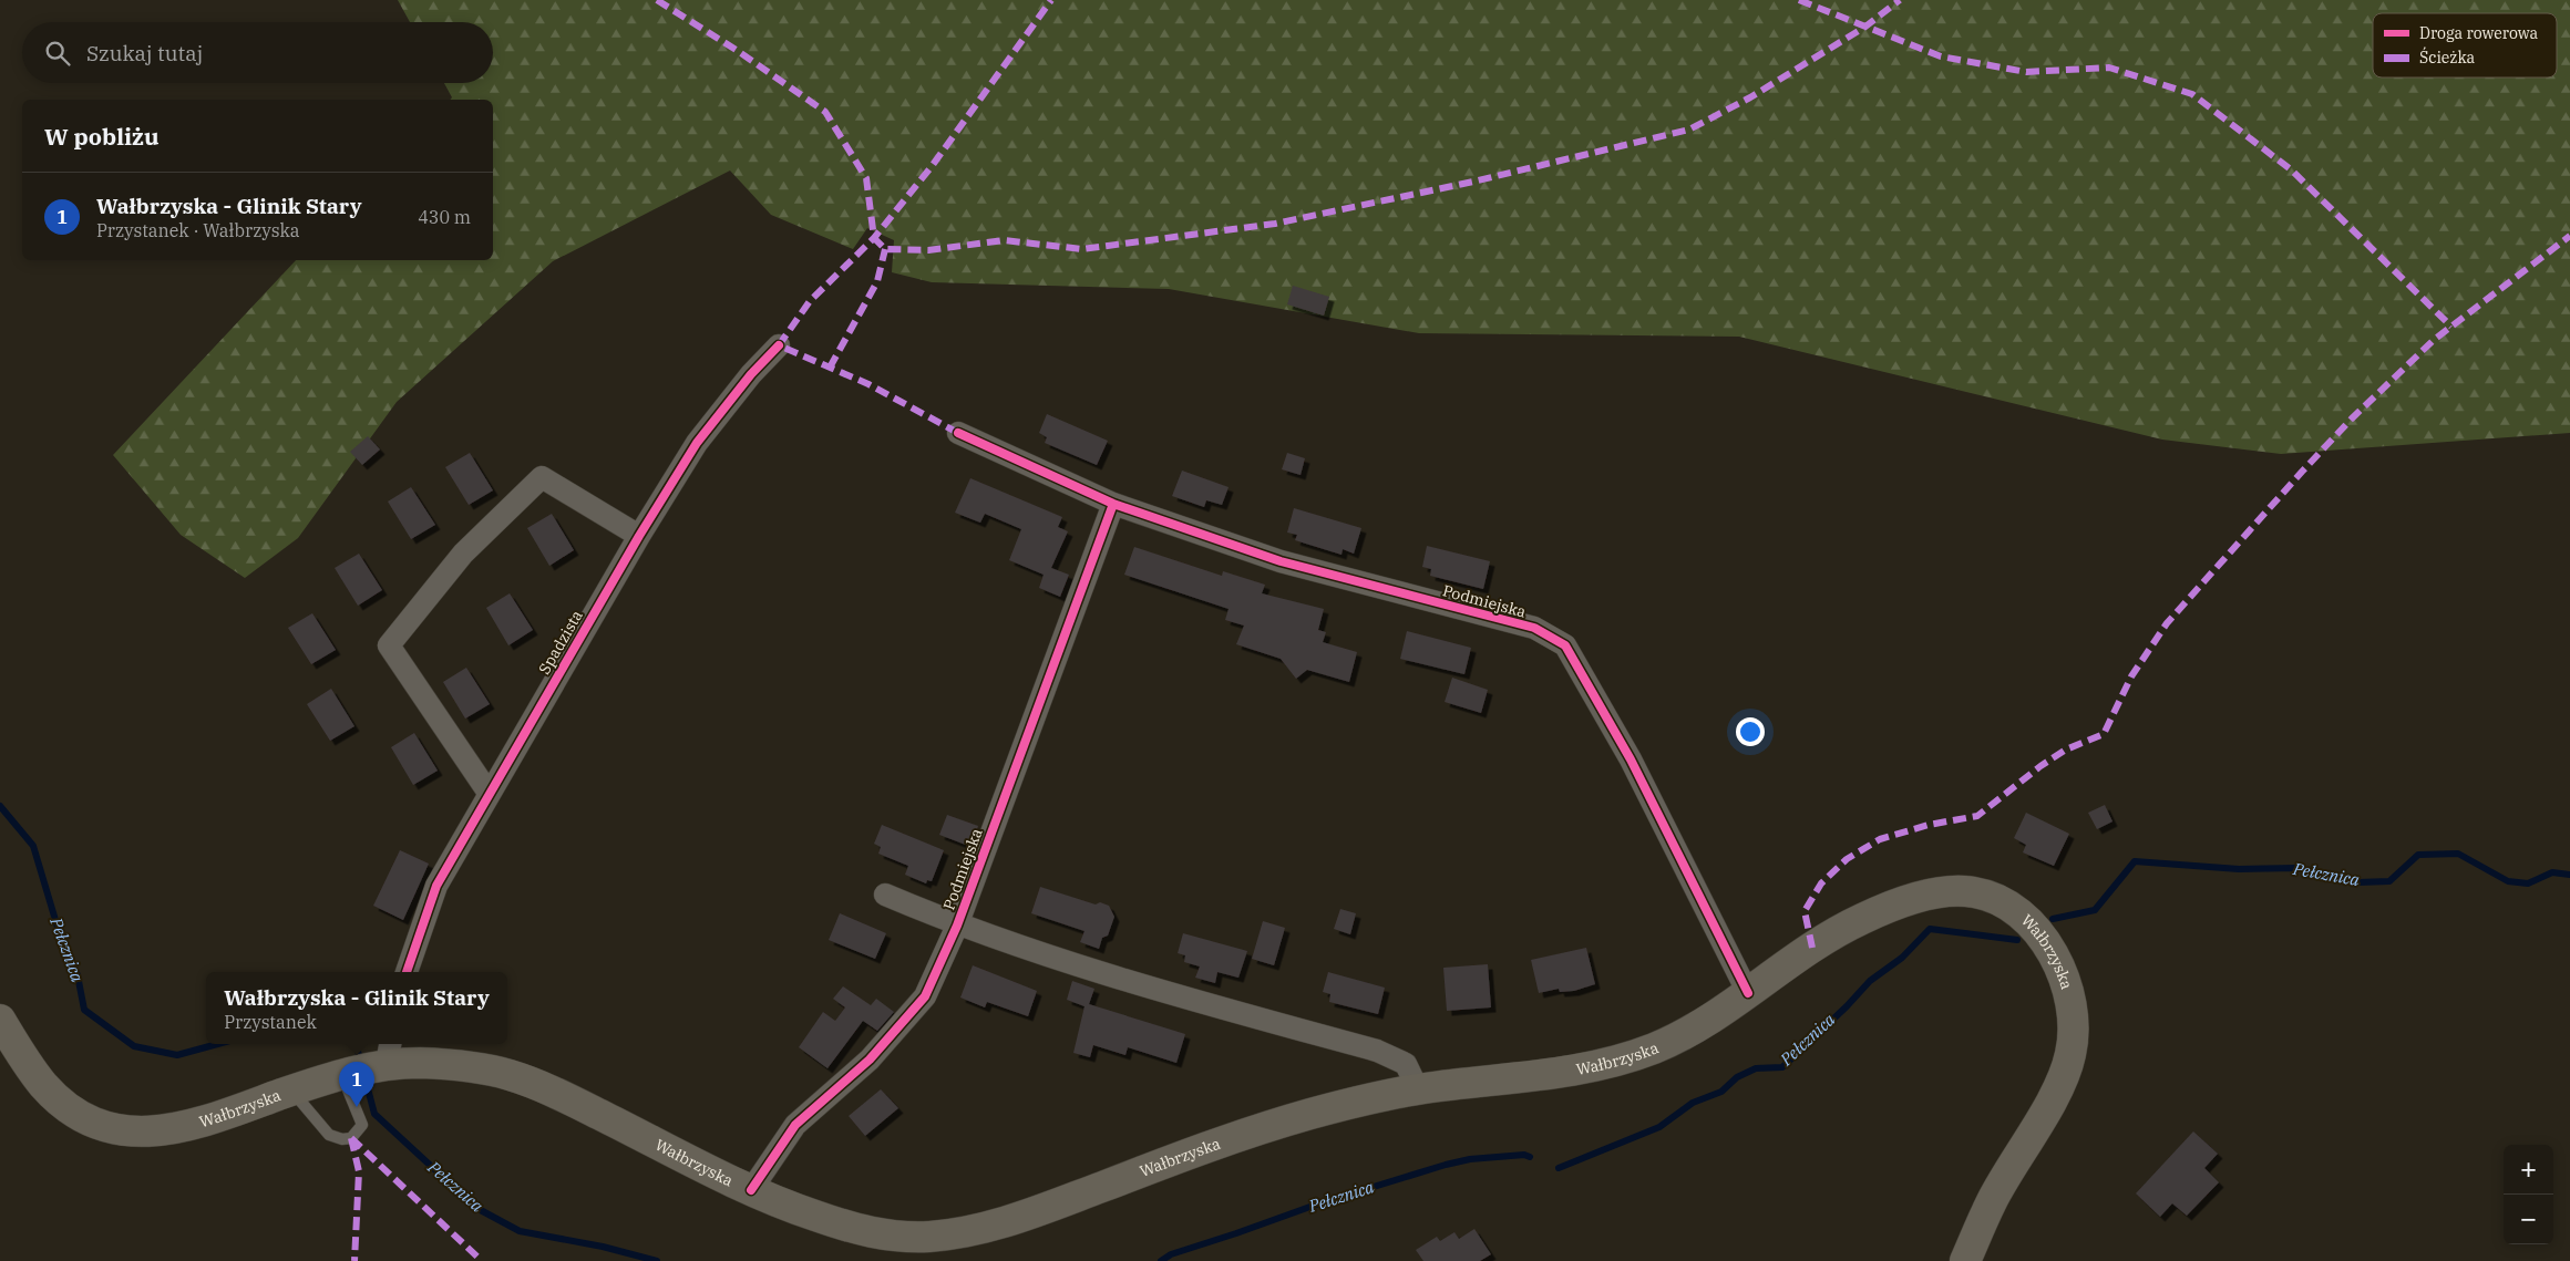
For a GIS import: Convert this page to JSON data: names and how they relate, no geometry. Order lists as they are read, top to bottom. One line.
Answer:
{"streets":{"main road":["Wałbrzyska"],"street":["Podmiejska","Spadzista"]},"crossings":[["Podmiejska","Wałbrzyska"]],"water":["Pełcznica"],"legend":["Droga rowerowa","Ścieżka"],"page":{"search":"Szukaj tutaj","heading":"W pobliżu","list":[{"mark":"1","name":"Wałbrzyska - Glinik Stary","note":"Przystanek · Wałbrzyska","value":"430 m"}],"popup":["Wałbrzyska - Glinik Stary","Przystanek"],"pins":"1","map_buttons":["+","−"]}}
